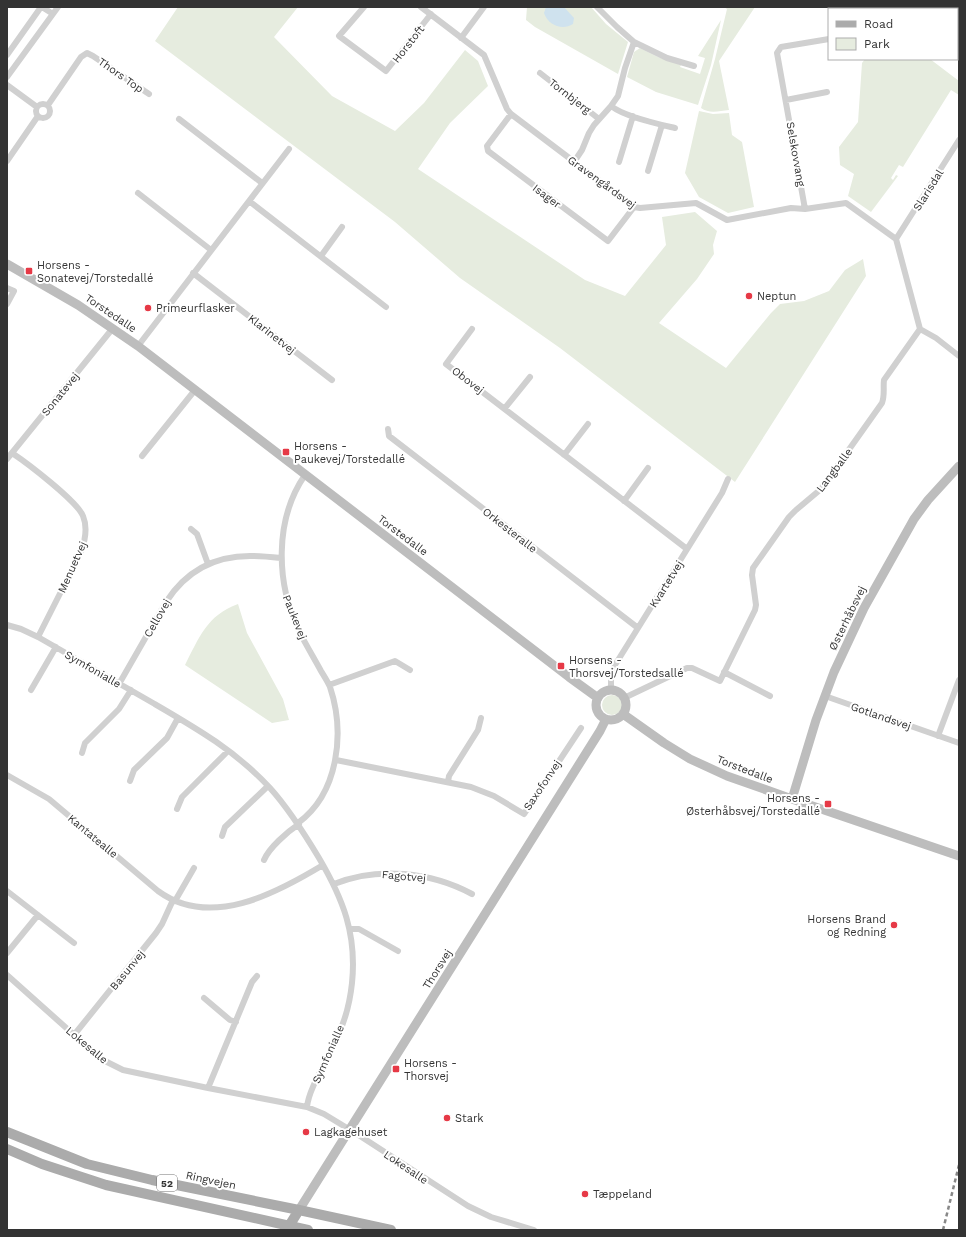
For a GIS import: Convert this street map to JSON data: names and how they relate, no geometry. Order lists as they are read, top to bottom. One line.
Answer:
{"streets":{"main road":["Thorsvej","Ringvejen","52"],"street":["Horstoft","Thors Top","Tornbjerg","Selskovvang","Gravengårdsvej","Slarisdal","Isager","Torstedalle","Klarinetvej","Obovej","Sonatevej","Langballe","Orkesteralle","Menuetvej","Kvartetvej","Paukevej","Cellovej","Østerhåbsvej","Symfonialle","Gotlandsvej","Saxofonvej","Kantatealle","Fagotvej","Basunvej","Lokesalle"]},"crossings":[["Horstoft","Gravengårdsvej"],["Tornbjerg","Gravengårdsvej"],["Selskovvang","Gravengårdsvej"],["Gravengårdsvej","Slarisdal"],["Gravengårdsvej","Isager"],["Torstedalle","Sonatevej"],["Torstedalle","Kvartetvej"],["Torstedalle","Paukevej"],["Torstedalle","Østerhåbsvej"],["Torstedalle","Thorsvej"],["Obovej","Kvartetvej"],["Sonatevej","Menuetvej"],["Orkesteralle","Kvartetvej"],["Menuetvej","Symfonialle"],["Kvartetvej","Thorsvej"],["Paukevej","Cellovej"],["Paukevej","Symfonialle"],["Paukevej","Saxofonvej"],["Cellovej","Symfonialle"],["Østerhåbsvej","Gotlandsvej"],["Symfonialle","Kantatealle"],["Symfonialle","Fagotvej"],["Symfonialle","Lokesalle"],["Kantatealle","Basunvej"],["Thorsvej","Lokesalle"],["Thorsvej","Ringvejen"],["Thorsvej","52"],["Basunvej","Lokesalle"]],"places":{"transit":["Horsens - Sonatevej/Torstedallé","Horsens - Paukevej/Torstedallé","Horsens - Thorsvej/Torstedsallé","Horsens - Østerhåbsvej/Torstedallé","Horsens - Thorsvej"],"other":["Neptun","Primeurflasker","Horsens Brand og Redning","Stark","Lagkagehuset","Tæppeland"]},"legend":["Road","Park"]}
